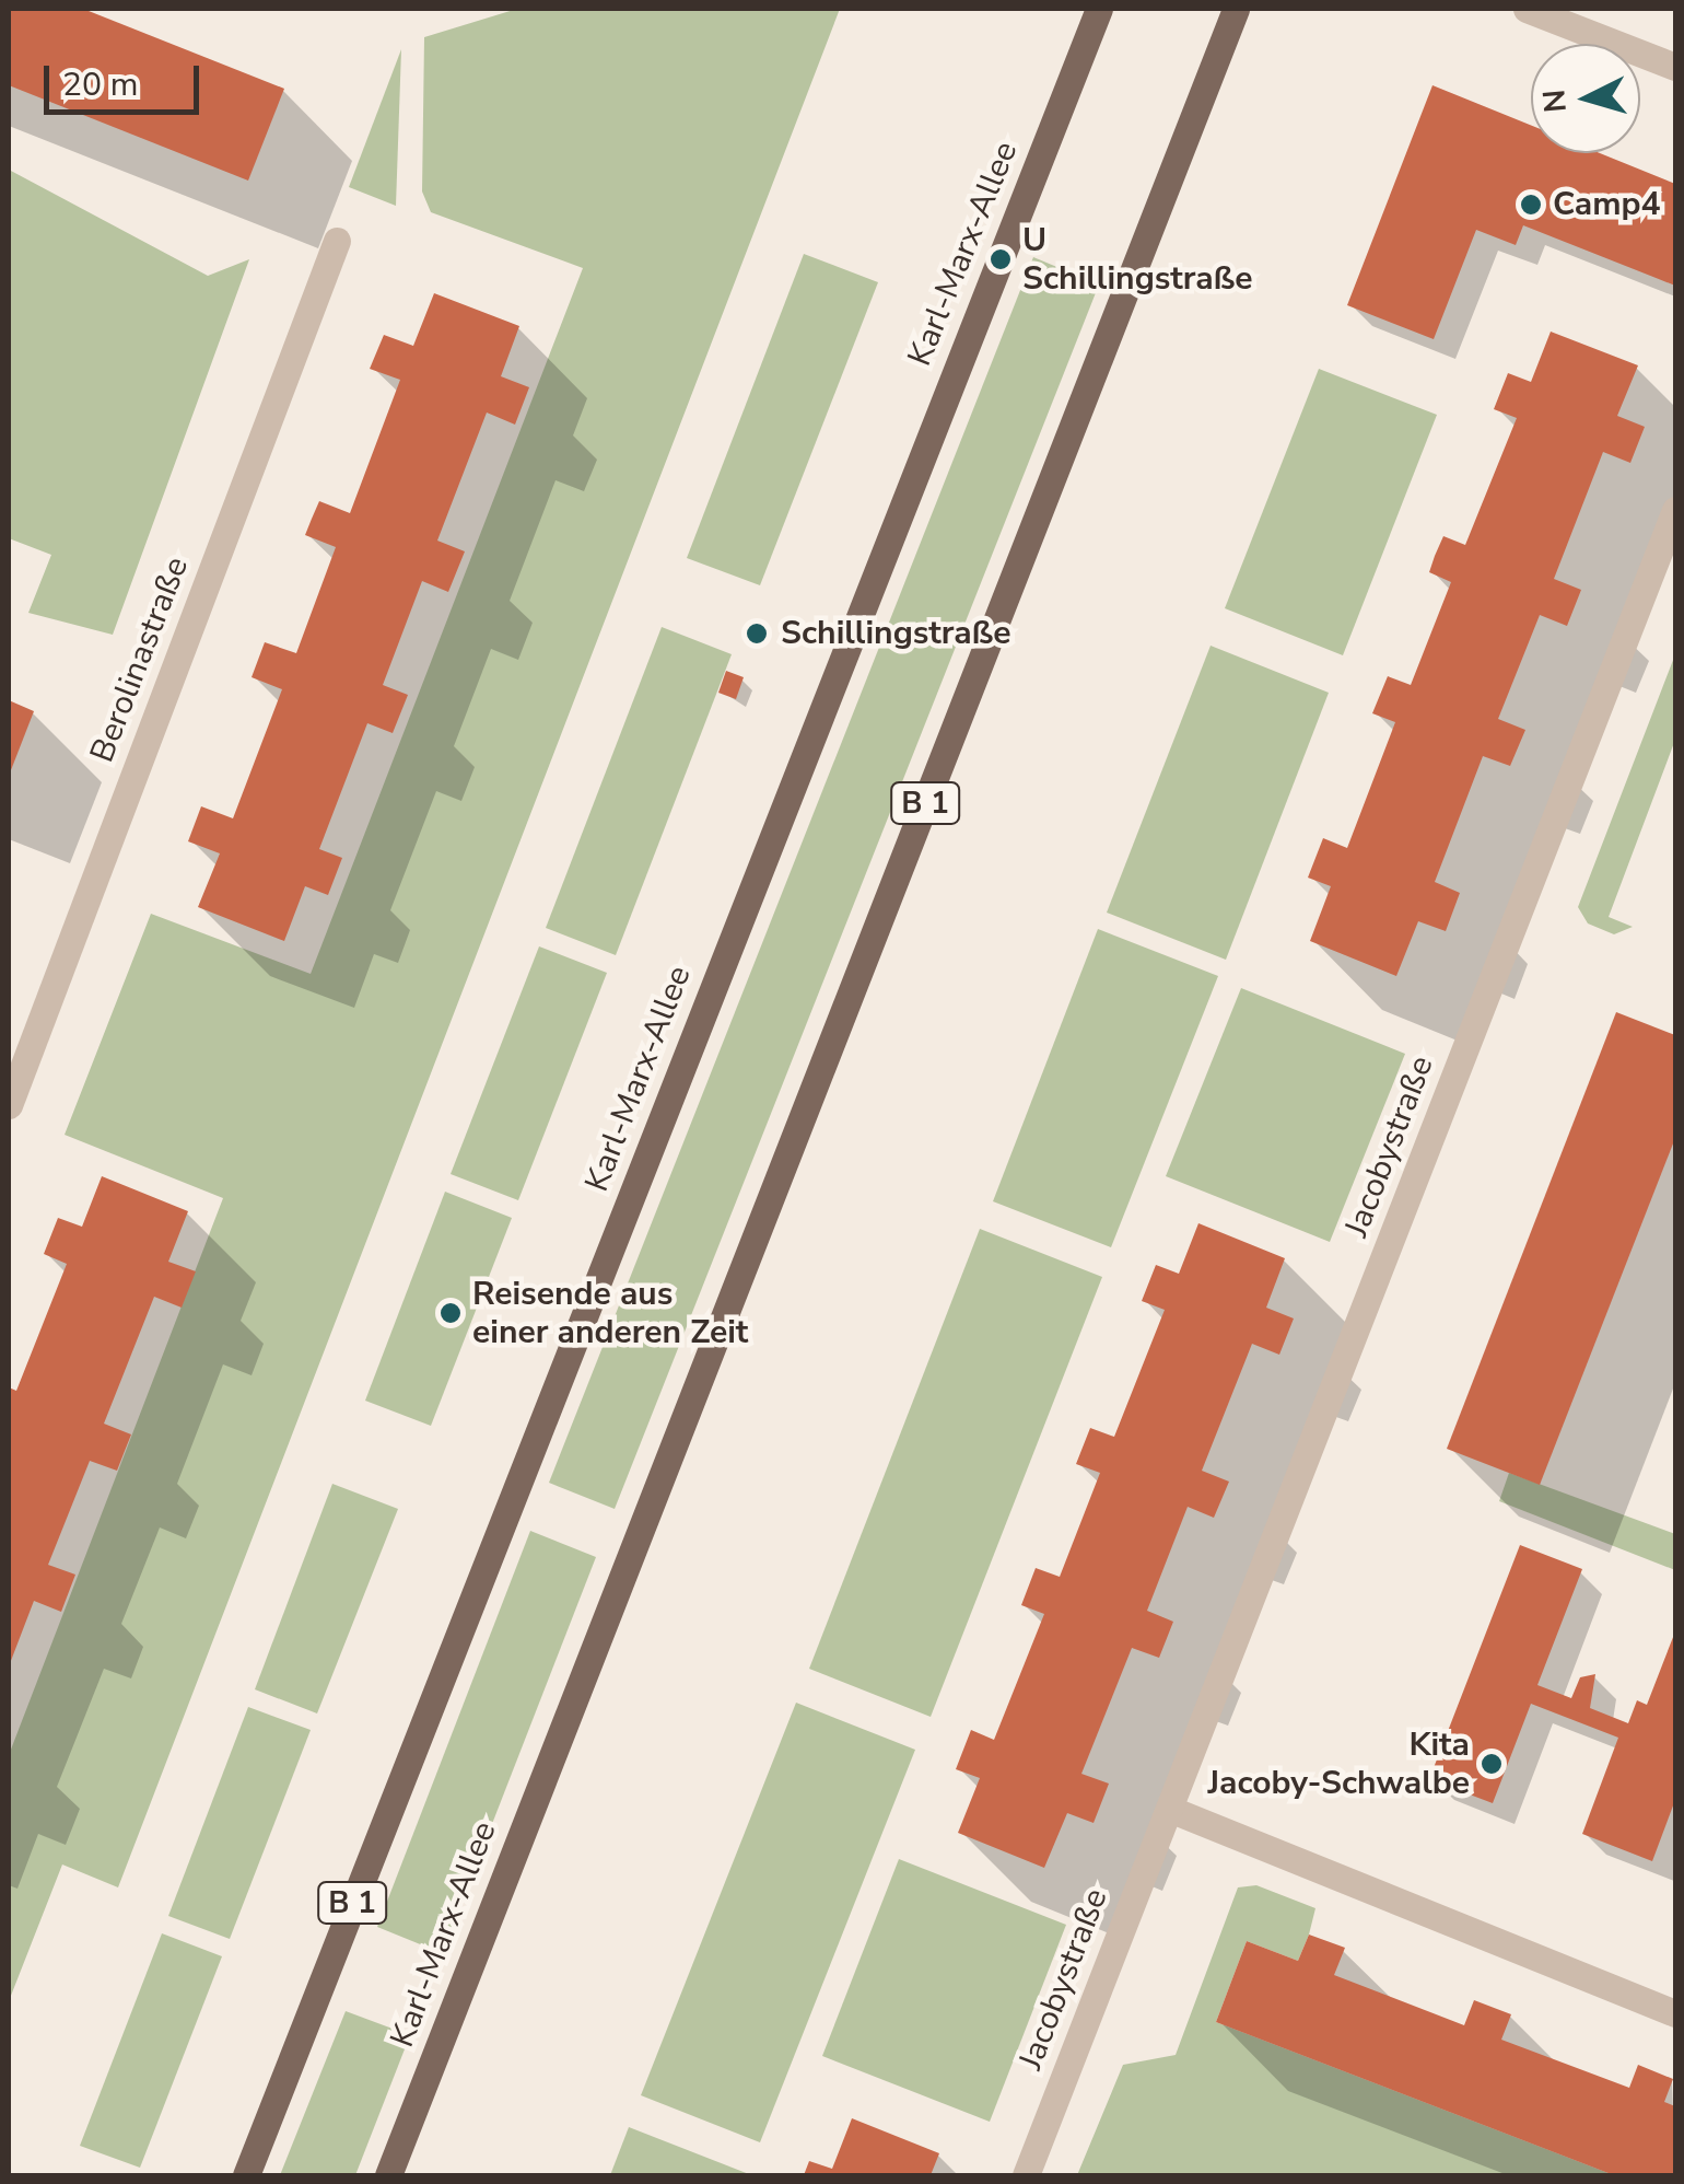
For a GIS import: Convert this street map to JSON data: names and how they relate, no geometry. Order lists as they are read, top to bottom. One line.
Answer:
{"streets":{"main road":["Karl-Marx-Allee","B 1"],"street":["Berolinastraße","Jacobystraße"]},"places":["Camp4","U Schillingstraße","Schillingstraße","Reisende aus einer anderen Zeit","Kita Jacoby-Schwalbe"],"scale_bar":"20 m","north":"left"}
